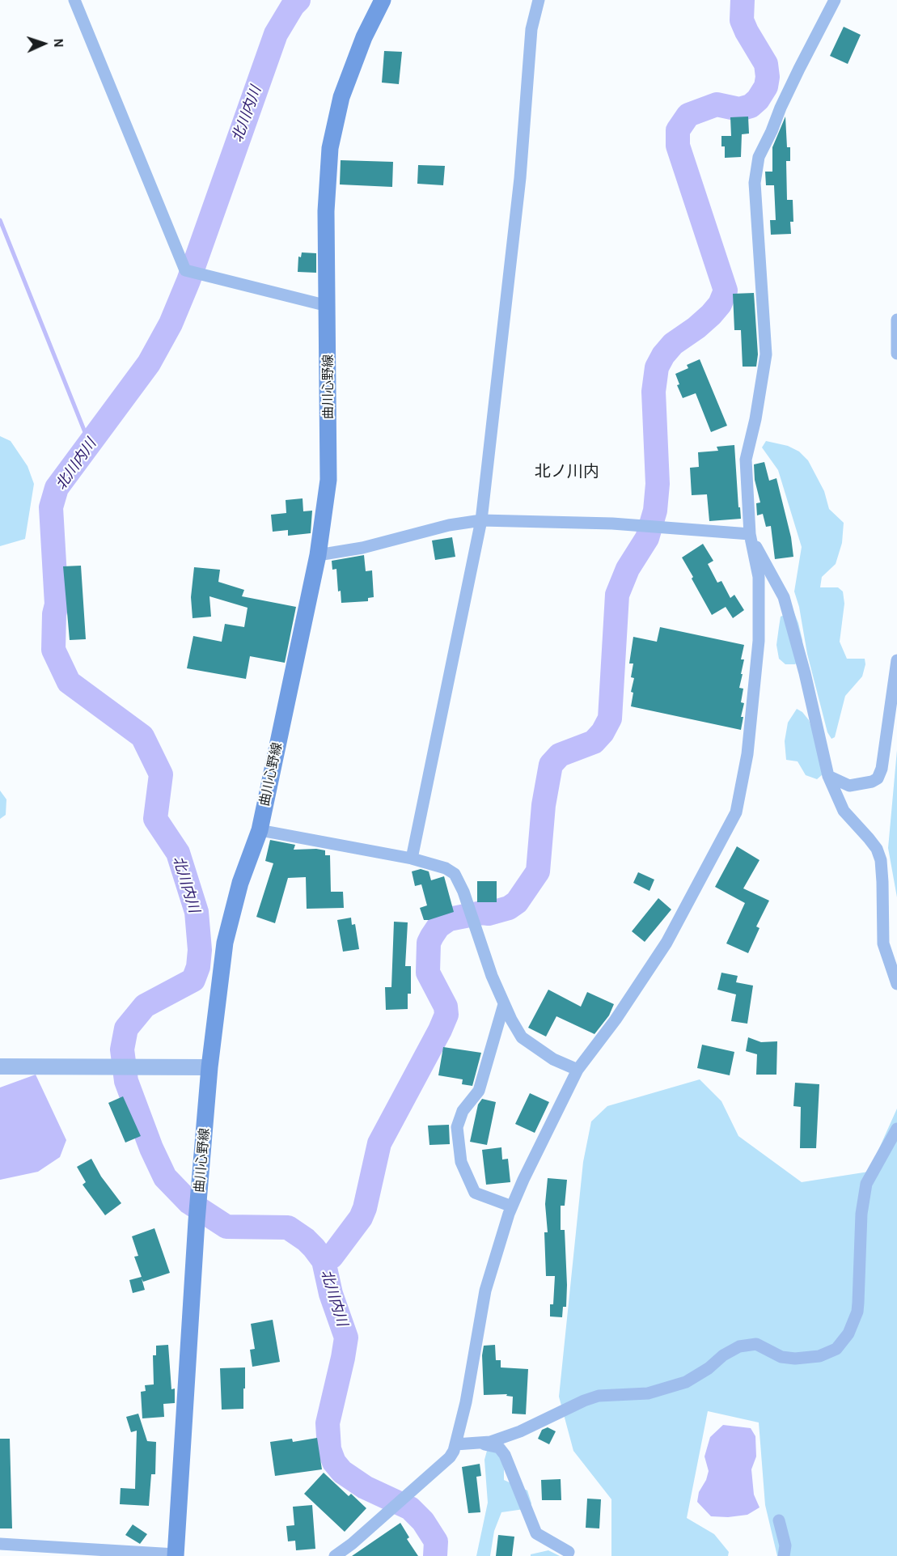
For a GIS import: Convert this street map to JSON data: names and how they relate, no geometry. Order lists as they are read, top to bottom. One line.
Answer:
{"streets":{"main road":["曲川心野線"]},"districts":["北ノ川内"],"water":["北川内川"],"north":"right"}
